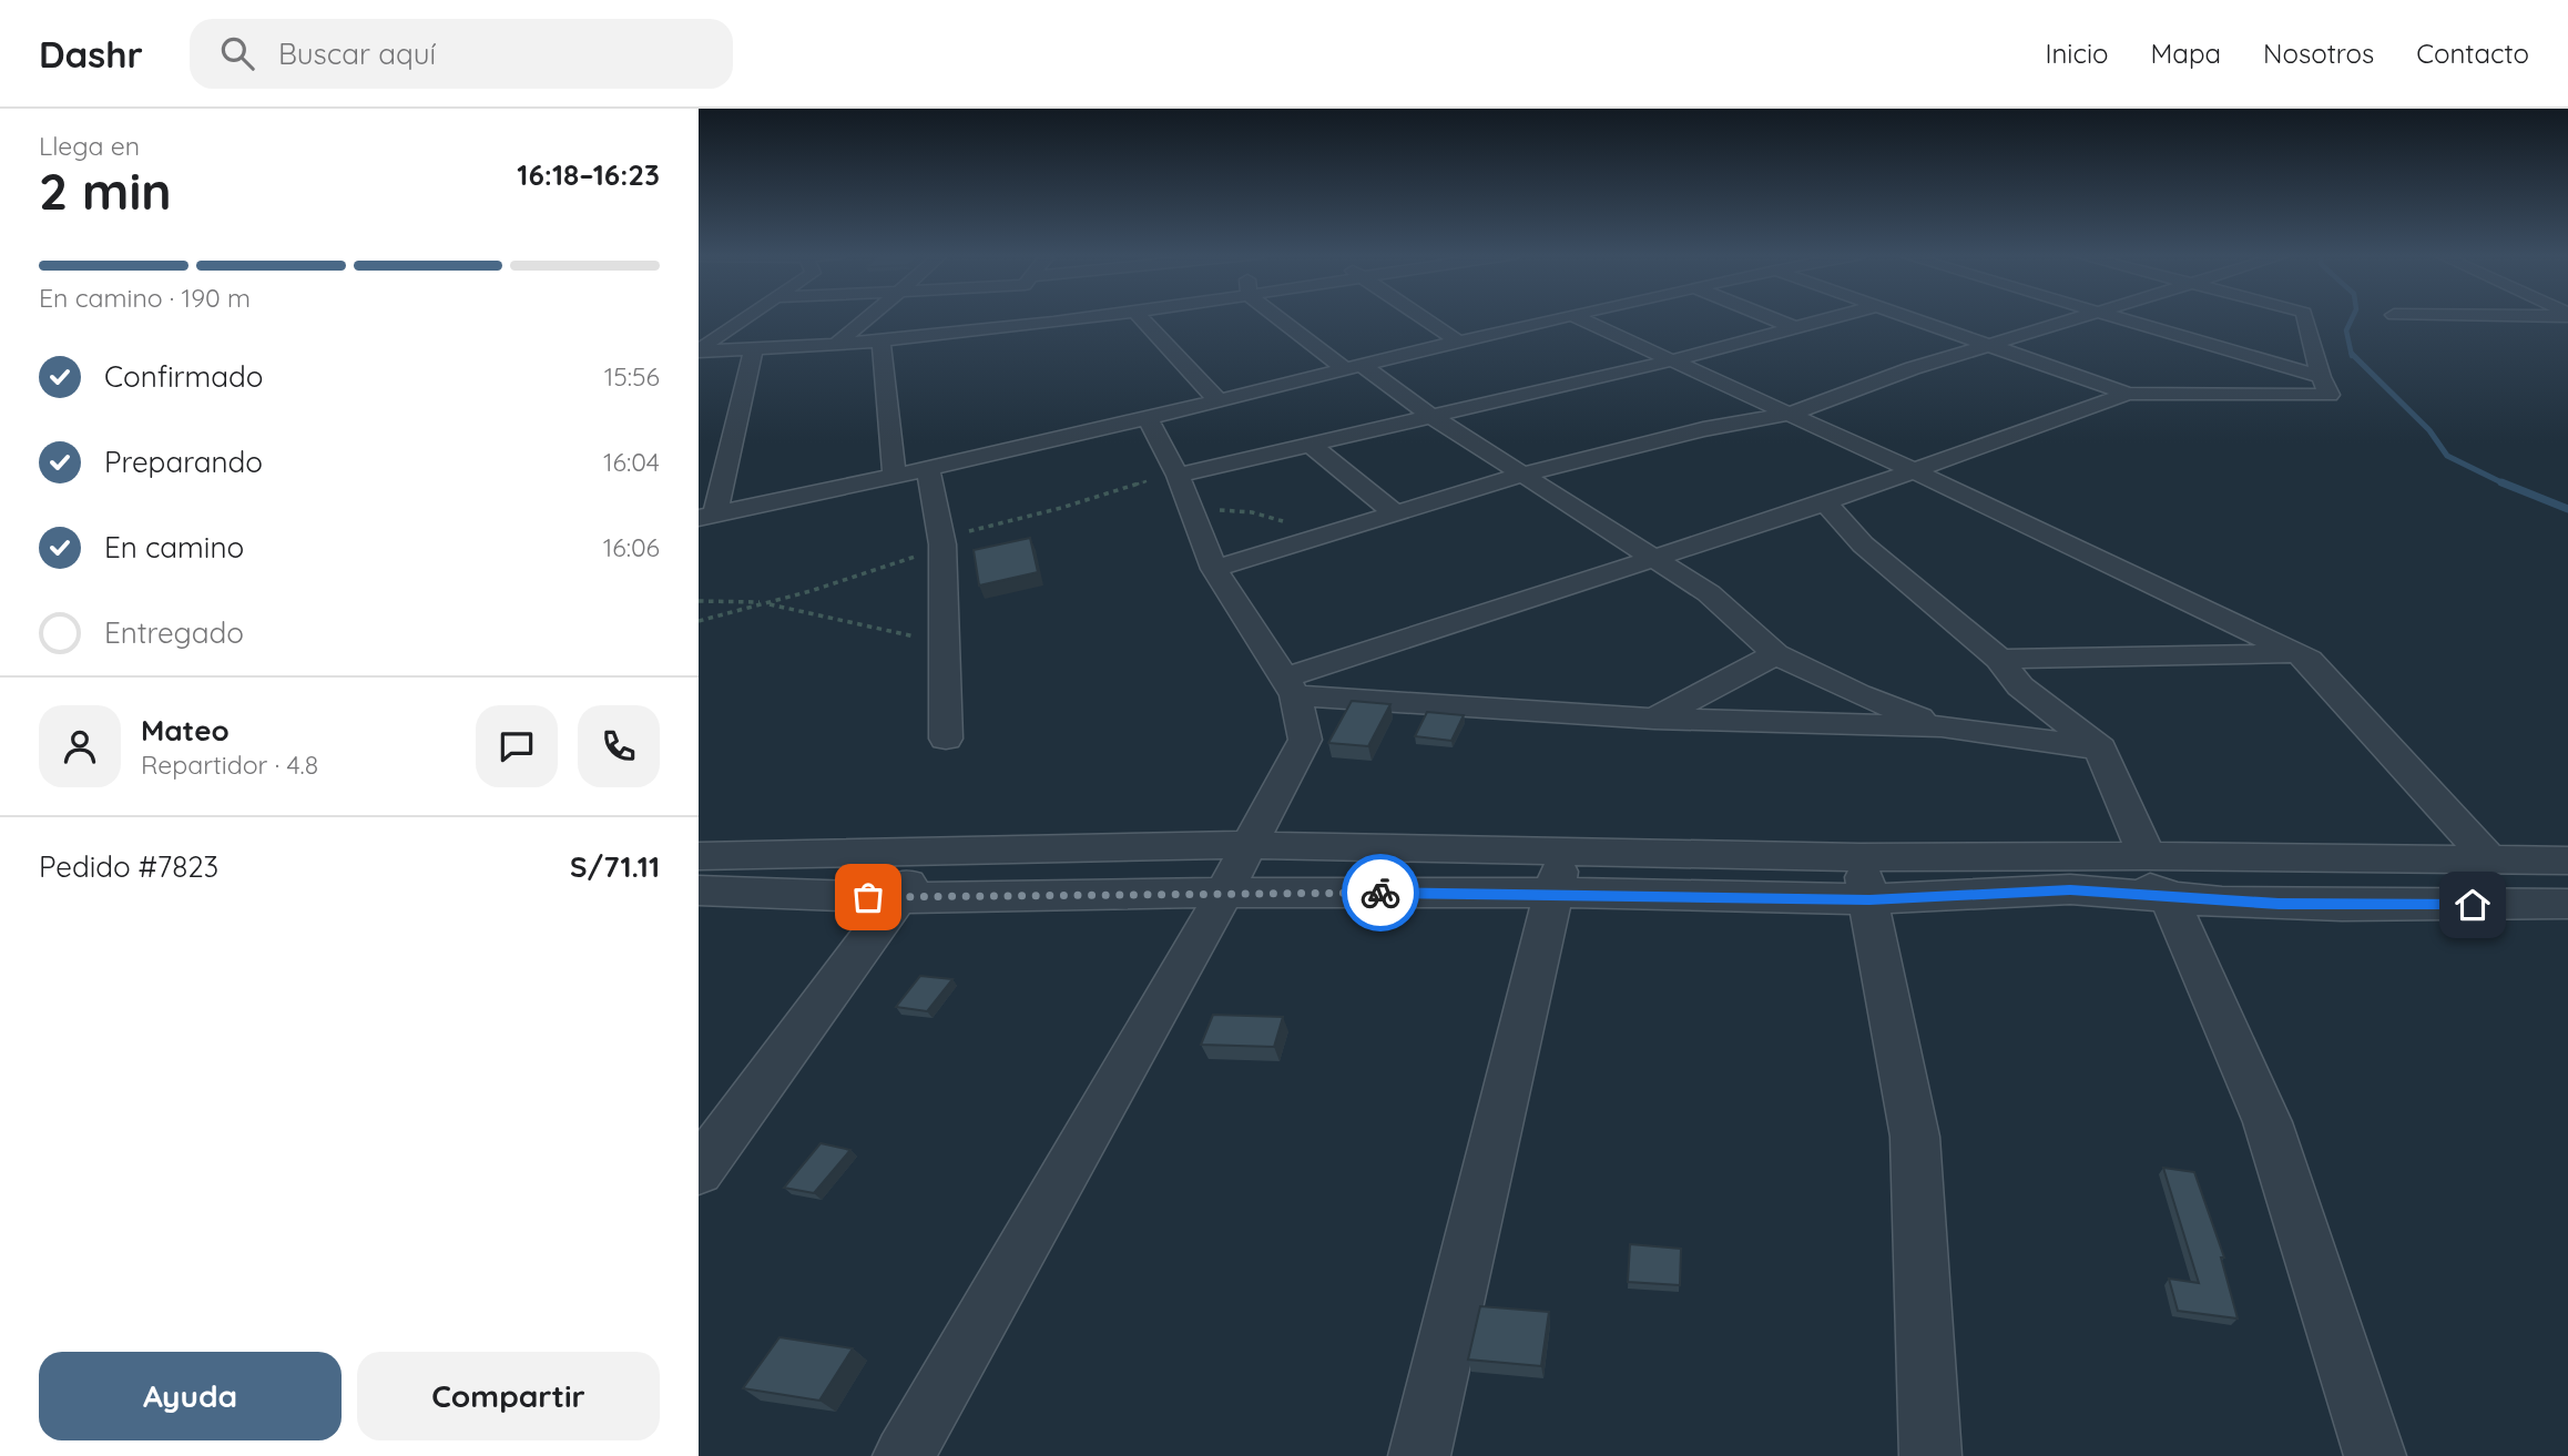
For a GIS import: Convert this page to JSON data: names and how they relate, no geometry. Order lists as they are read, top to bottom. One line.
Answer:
{"page":{"header":"Dashr","search":"Buscar aquí","nav":["Inicio","Mapa","Nosotros","Contacto"],"heading":["2 min","Llega en","16:18–16:23"],"panel":["Mateo","Repartidor · 4.8","Pedido #7823","S/71.11"],"bar":"En camino · 190 m","list":[["Confirmado","15:56"],["Preparando","16:04"],["En camino","16:06"],"Entregado"],"buttons":["Ayuda","Compartir"]}}
